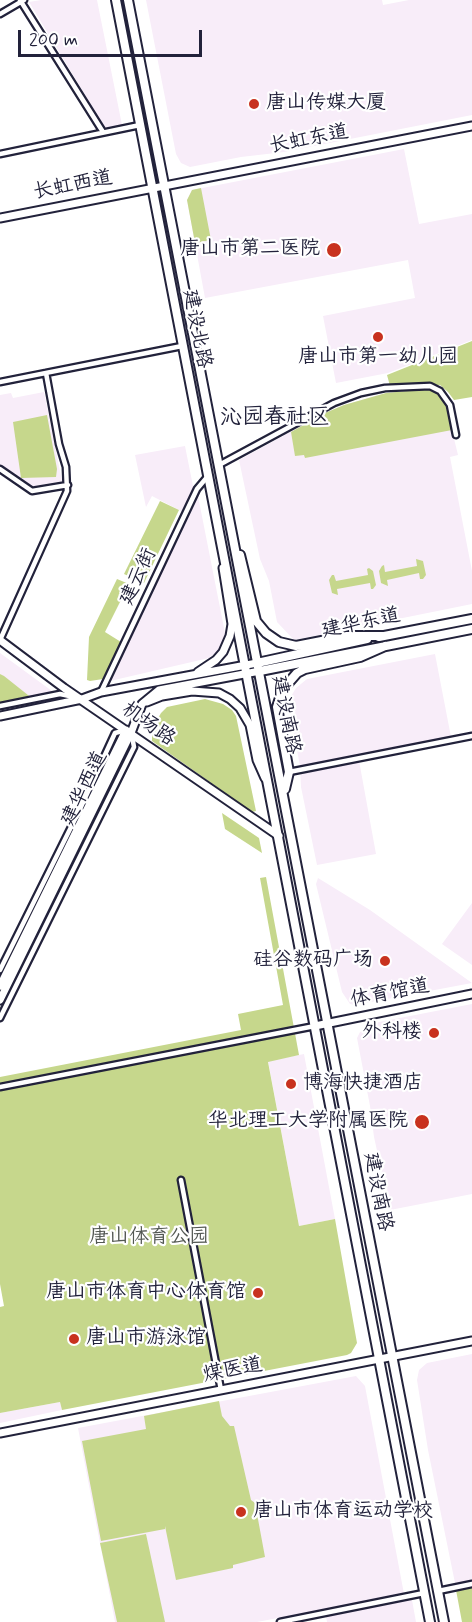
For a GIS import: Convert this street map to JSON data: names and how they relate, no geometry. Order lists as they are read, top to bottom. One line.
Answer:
{"streets":{"main road":["建设北路","建华东道","建设南路"],"street":["长虹东道","长虹西道","建云街","机场路","建华西道","体育馆道","煤医道"]},"crossings":[["长虹东道","长虹西道"],["长虹东道","建设北路"],["长虹西道","建设北路"],["建设北路","建云街"],["建设北路","建华东道"],["建设北路","建设南路"],["建华东道","建设南路"],["建设南路","机场路"],["建设南路","体育馆道"],["建设南路","煤医道"],["机场路","建华西道"]],"districts":["沁园春社区"],"parks":["唐山体育公园"],"places":["唐山传媒大厦","唐山市第二医院","唐山市第一幼儿园","硅谷数码广场","外科楼","博海快捷酒店","华北理工大学附属医院","唐山市体育中心体育馆","唐山市游泳馆","唐山市体育运动学校"],"scale_bar":"200 m"}
